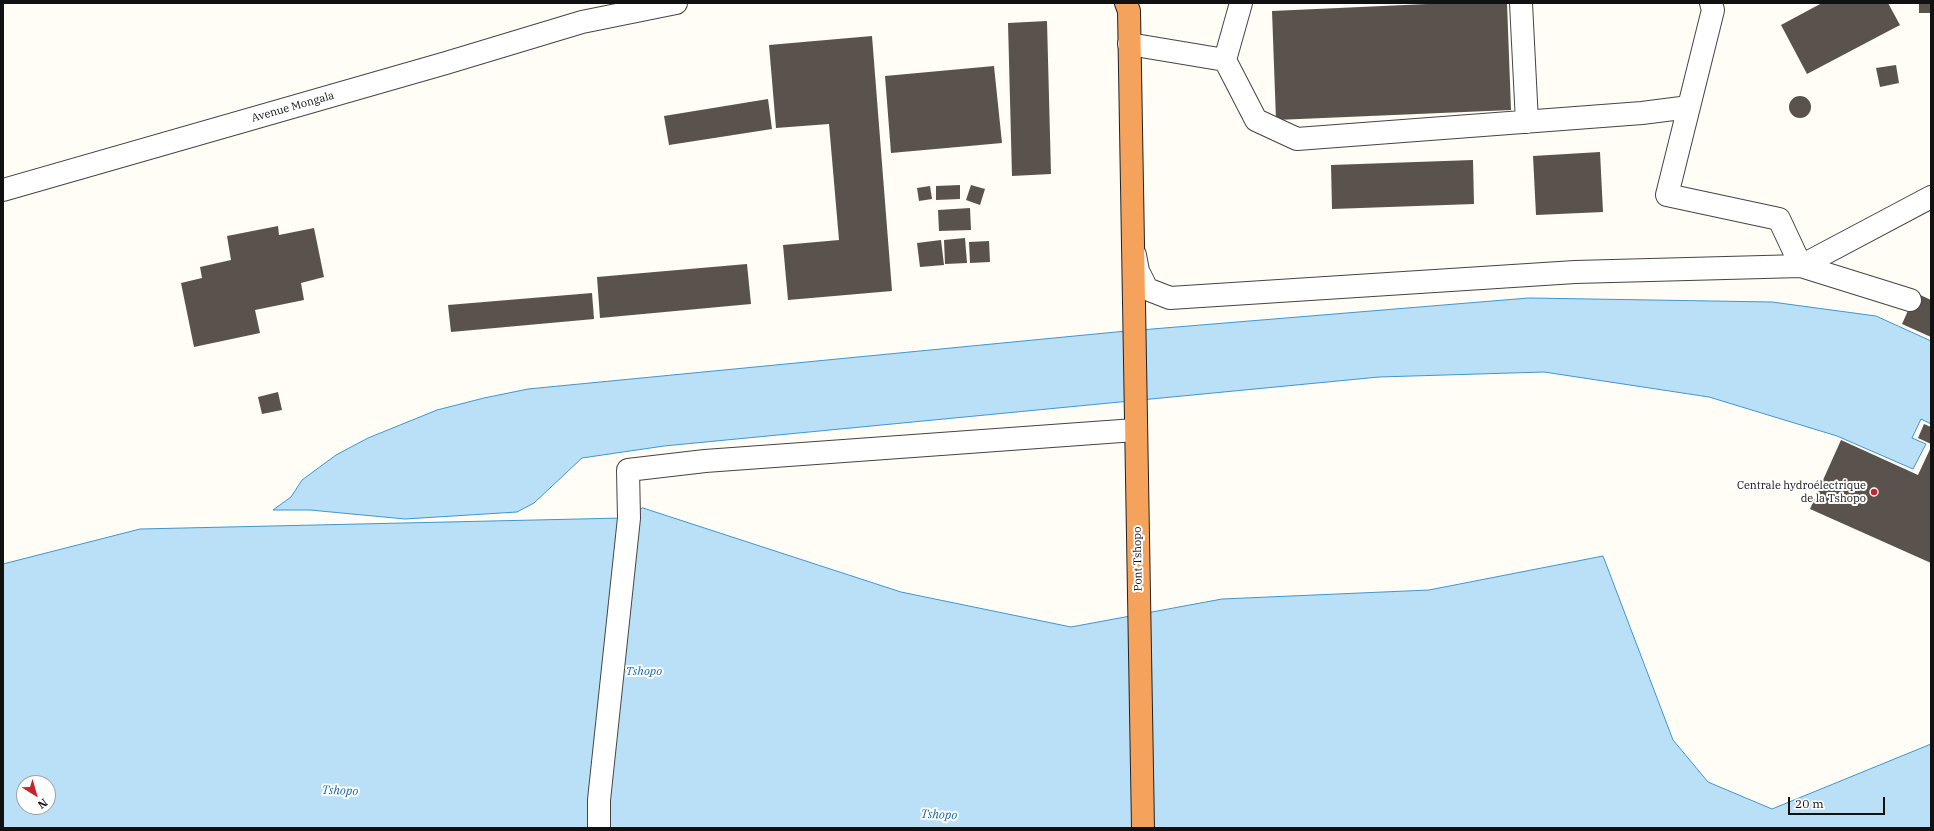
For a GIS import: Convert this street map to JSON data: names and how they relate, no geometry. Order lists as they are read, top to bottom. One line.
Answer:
{"streets":{"highway":["Pont Tshopo"],"street":["Avenue Mongala"]},"water":["Tshopo"],"places":["Centrale hydroélectrique de la Tshopo"],"scale_bar":"20 m","north":"bottom right"}
